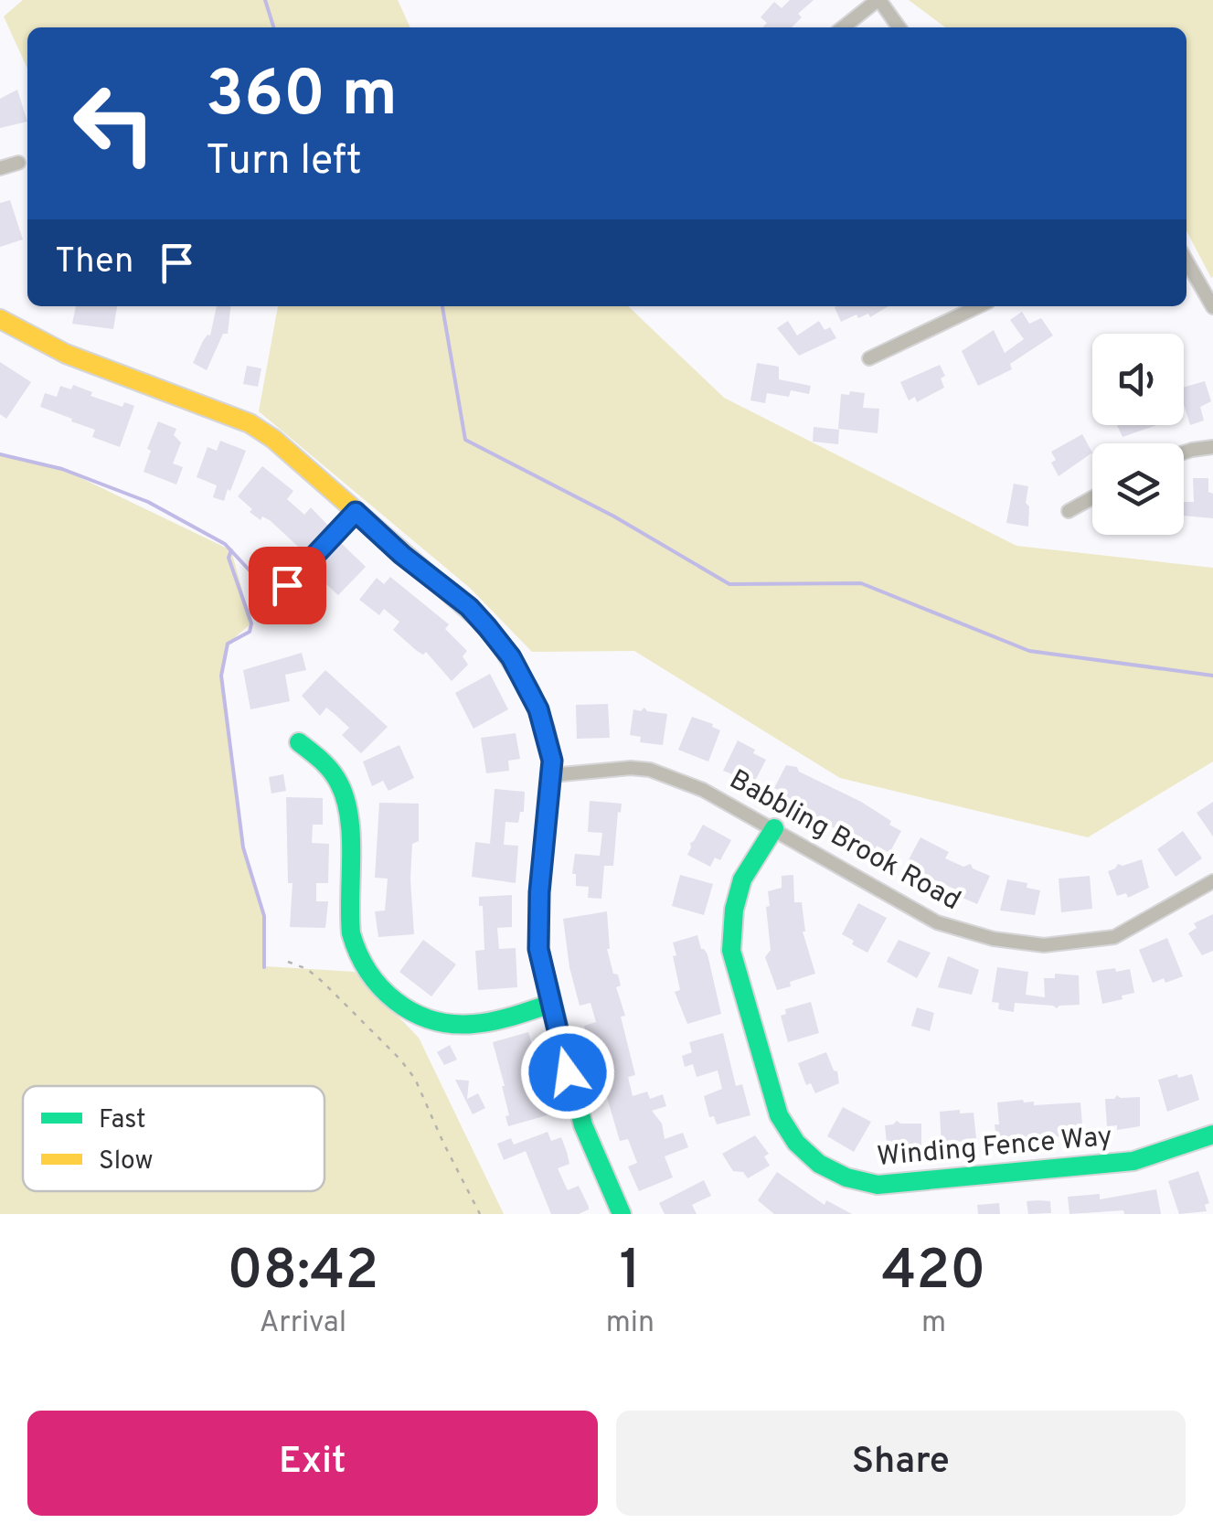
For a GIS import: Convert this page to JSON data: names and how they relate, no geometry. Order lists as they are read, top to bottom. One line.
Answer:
{"streets":{"street":["Babbling Brook Road","Winding Fence Way"]},"crossings":[["Babbling Brook Road","Winding Fence Way"]],"legend":["Fast","Slow"],"page":{"turn":["360 m","Turn left"],"then":"Then","eta":["08:42","Arrival","1","min","420","m"],"buttons":["Exit","Share"]}}
